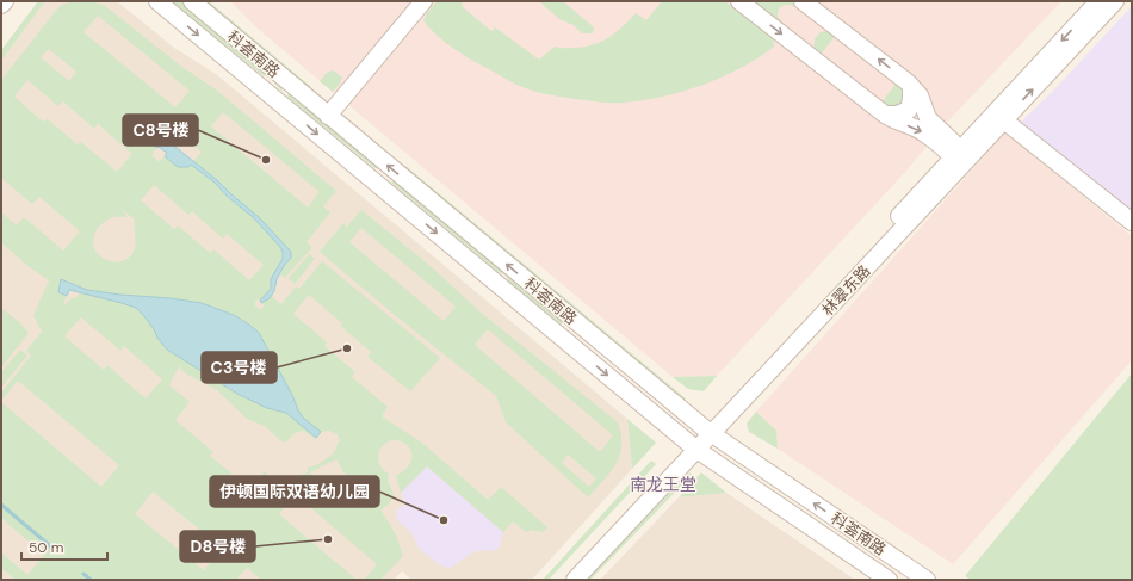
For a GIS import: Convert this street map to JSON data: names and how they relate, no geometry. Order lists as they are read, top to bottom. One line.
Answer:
{"streets":{"street":["科荟南路","林翠东路"]},"crossings":[["科荟南路","林翠东路"]],"districts":["南龙王堂"],"places":["C8号楼","C3号楼","伊顿国际双语幼儿园","D8号楼"],"scale_bar":"50 m"}
